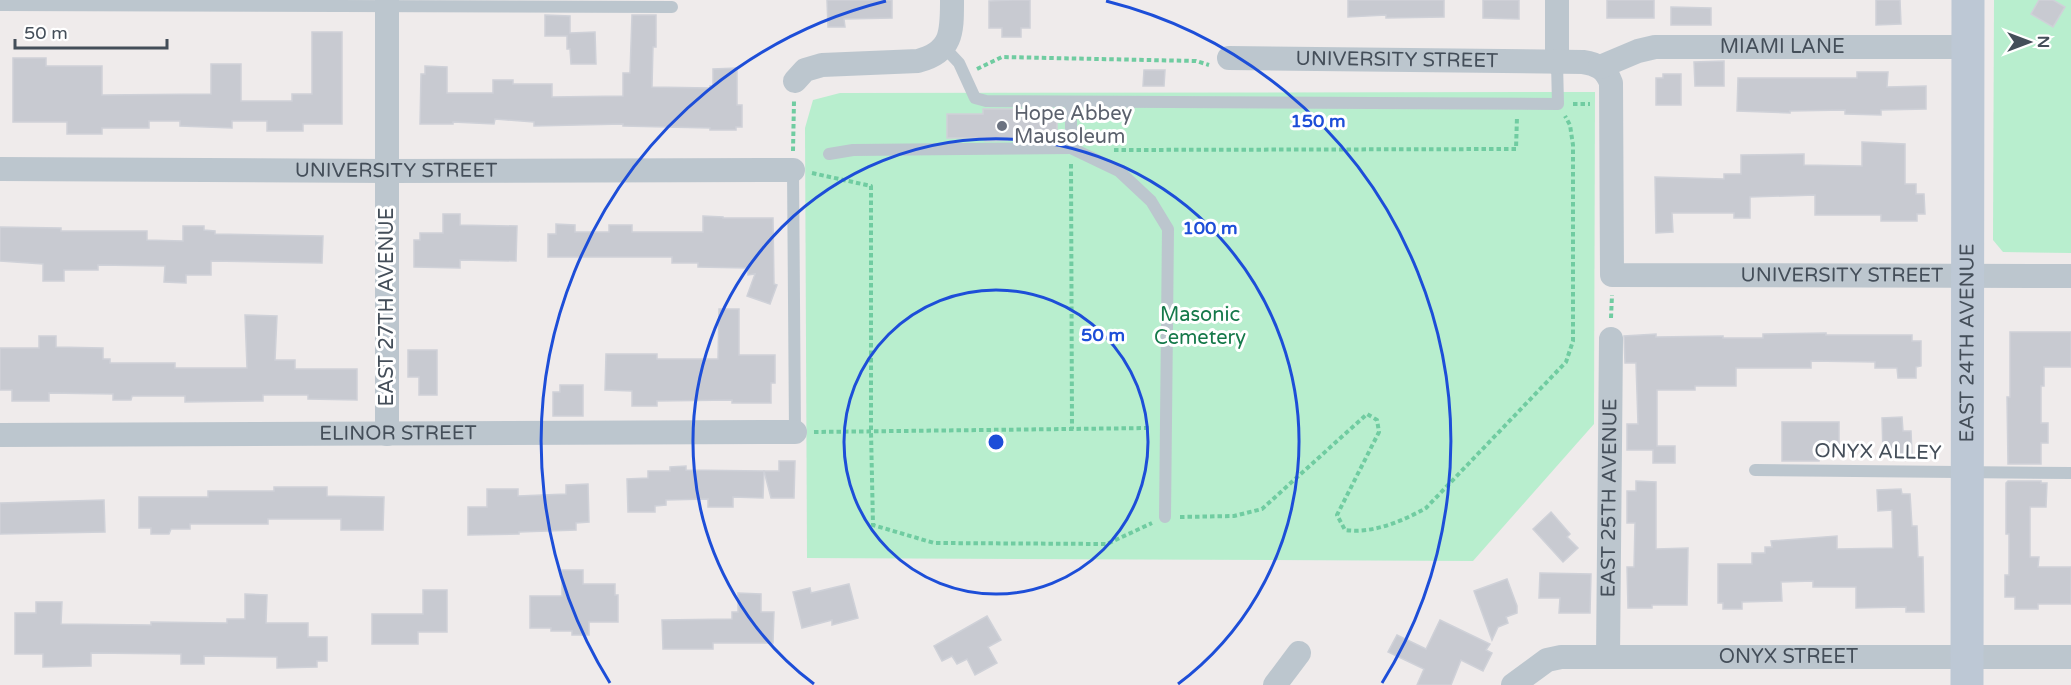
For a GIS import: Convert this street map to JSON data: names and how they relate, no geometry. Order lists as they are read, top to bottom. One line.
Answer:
{"streets":{"street":["MIAMI LANE","UNIVERSITY STREET","EAST 27TH AVENUE","EAST 24TH AVENUE","ELINOR STREET","EAST 25TH AVENUE","ONYX STREET"],"lane":["ONYX ALLEY"]},"crossings":[["MIAMI LANE","UNIVERSITY STREET"],["MIAMI LANE","EAST 24TH AVENUE"],["UNIVERSITY STREET","EAST 27TH AVENUE"],["UNIVERSITY STREET","EAST 24TH AVENUE"],["EAST 27TH AVENUE","ELINOR STREET"],["EAST 24TH AVENUE","ONYX ALLEY"],["EAST 24TH AVENUE","ONYX STREET"],["EAST 25TH AVENUE","ONYX STREET"]],"parks":["Masonic Cemetery"],"places":["Hope Abbey Mausoleum"],"scale_bar":"50 m","north":"right","rings":["150 m","100 m","50 m"]}
